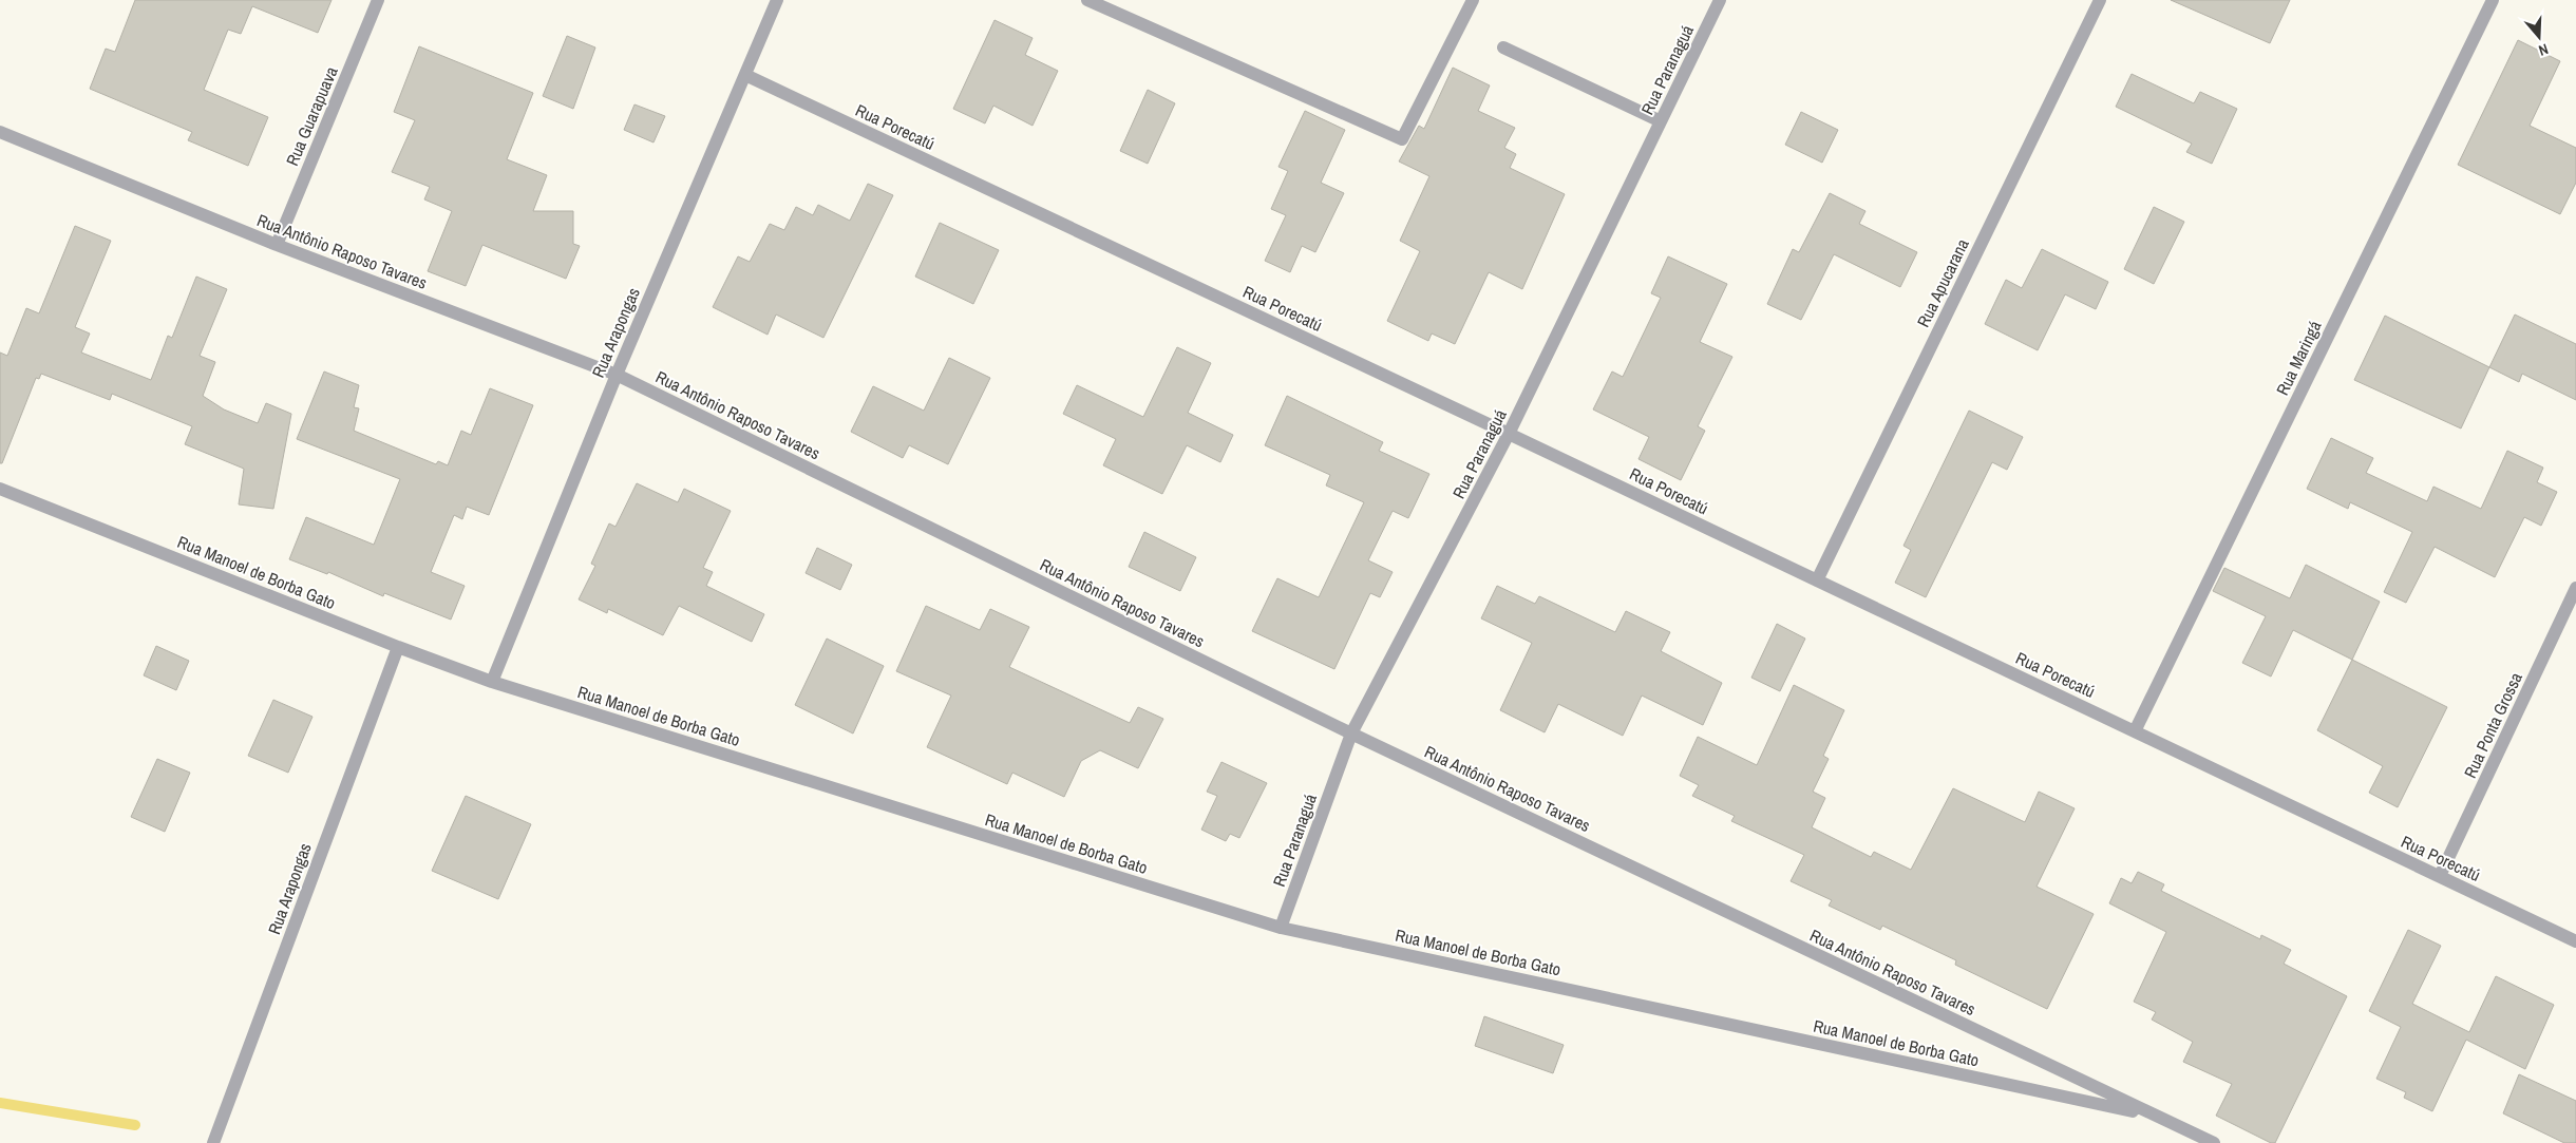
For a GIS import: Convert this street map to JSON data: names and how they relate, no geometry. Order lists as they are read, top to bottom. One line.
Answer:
{"streets":{"street":["Rua Paranaguá","Rua Guarapuava","Rua Porecatú","Rua Antônio Raposo Tavares","Rua Apucarana","Rua Arapongas","Rua Maringá","Rua Manoel de Borba Gato","Rua Ponta Grossa"]},"crossings":[["Rua Paranaguá","Rua Porecatú"],["Rua Paranaguá","Rua Antônio Raposo Tavares"],["Rua Paranaguá","Rua Manoel de Borba Gato"],["Rua Guarapuava","Rua Antônio Raposo Tavares"],["Rua Porecatú","Rua Apucarana"],["Rua Porecatú","Rua Arapongas"],["Rua Porecatú","Rua Maringá"],["Rua Porecatú","Rua Ponta Grossa"],["Rua Antônio Raposo Tavares","Rua Arapongas"],["Rua Antônio Raposo Tavares","Rua Manoel de Borba Gato"],["Rua Arapongas","Rua Manoel de Borba Gato"]],"north":"bottom"}
